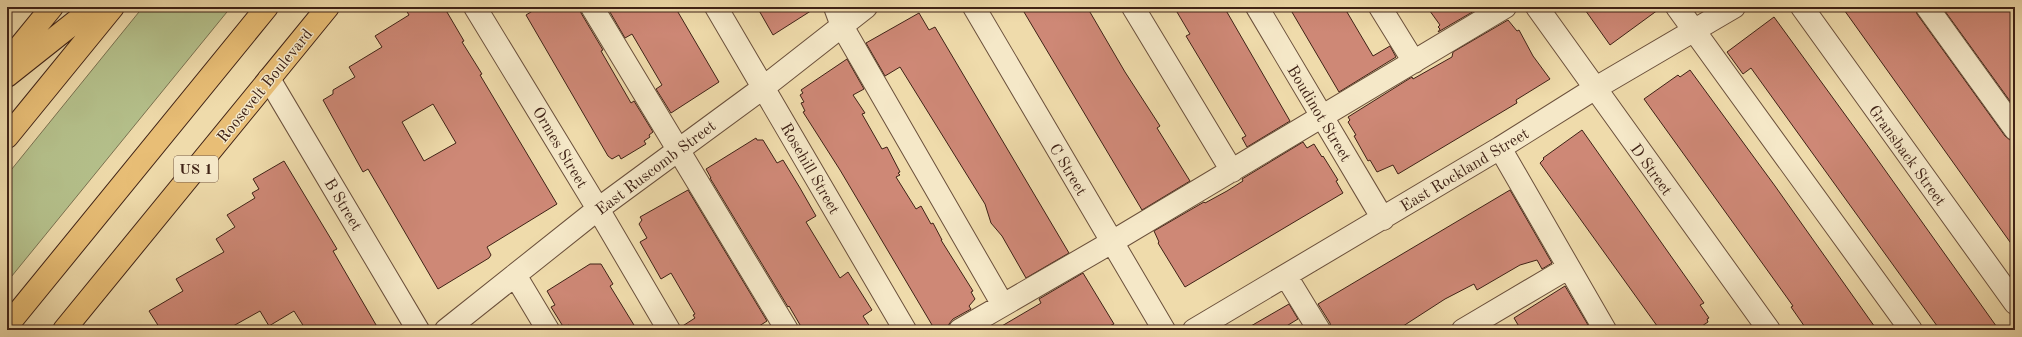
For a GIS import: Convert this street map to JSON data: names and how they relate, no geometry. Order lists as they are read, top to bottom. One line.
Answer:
{"streets":{"highway":["Roosevelt Boulevard","US 1"],"street":["Boudinot Street","Ormes Street","Gransback Street","East Ruscomb Street","Rosehill Street","C Street","East Rockland Street","D Street","B Street"]},"crossings":[["Roosevelt Boulevard","B Street"],["Boudinot Street","East Rockland Street"],["Ormes Street","East Ruscomb Street"],["East Ruscomb Street","Rosehill Street"],["East Rockland Street","D Street"]]}
